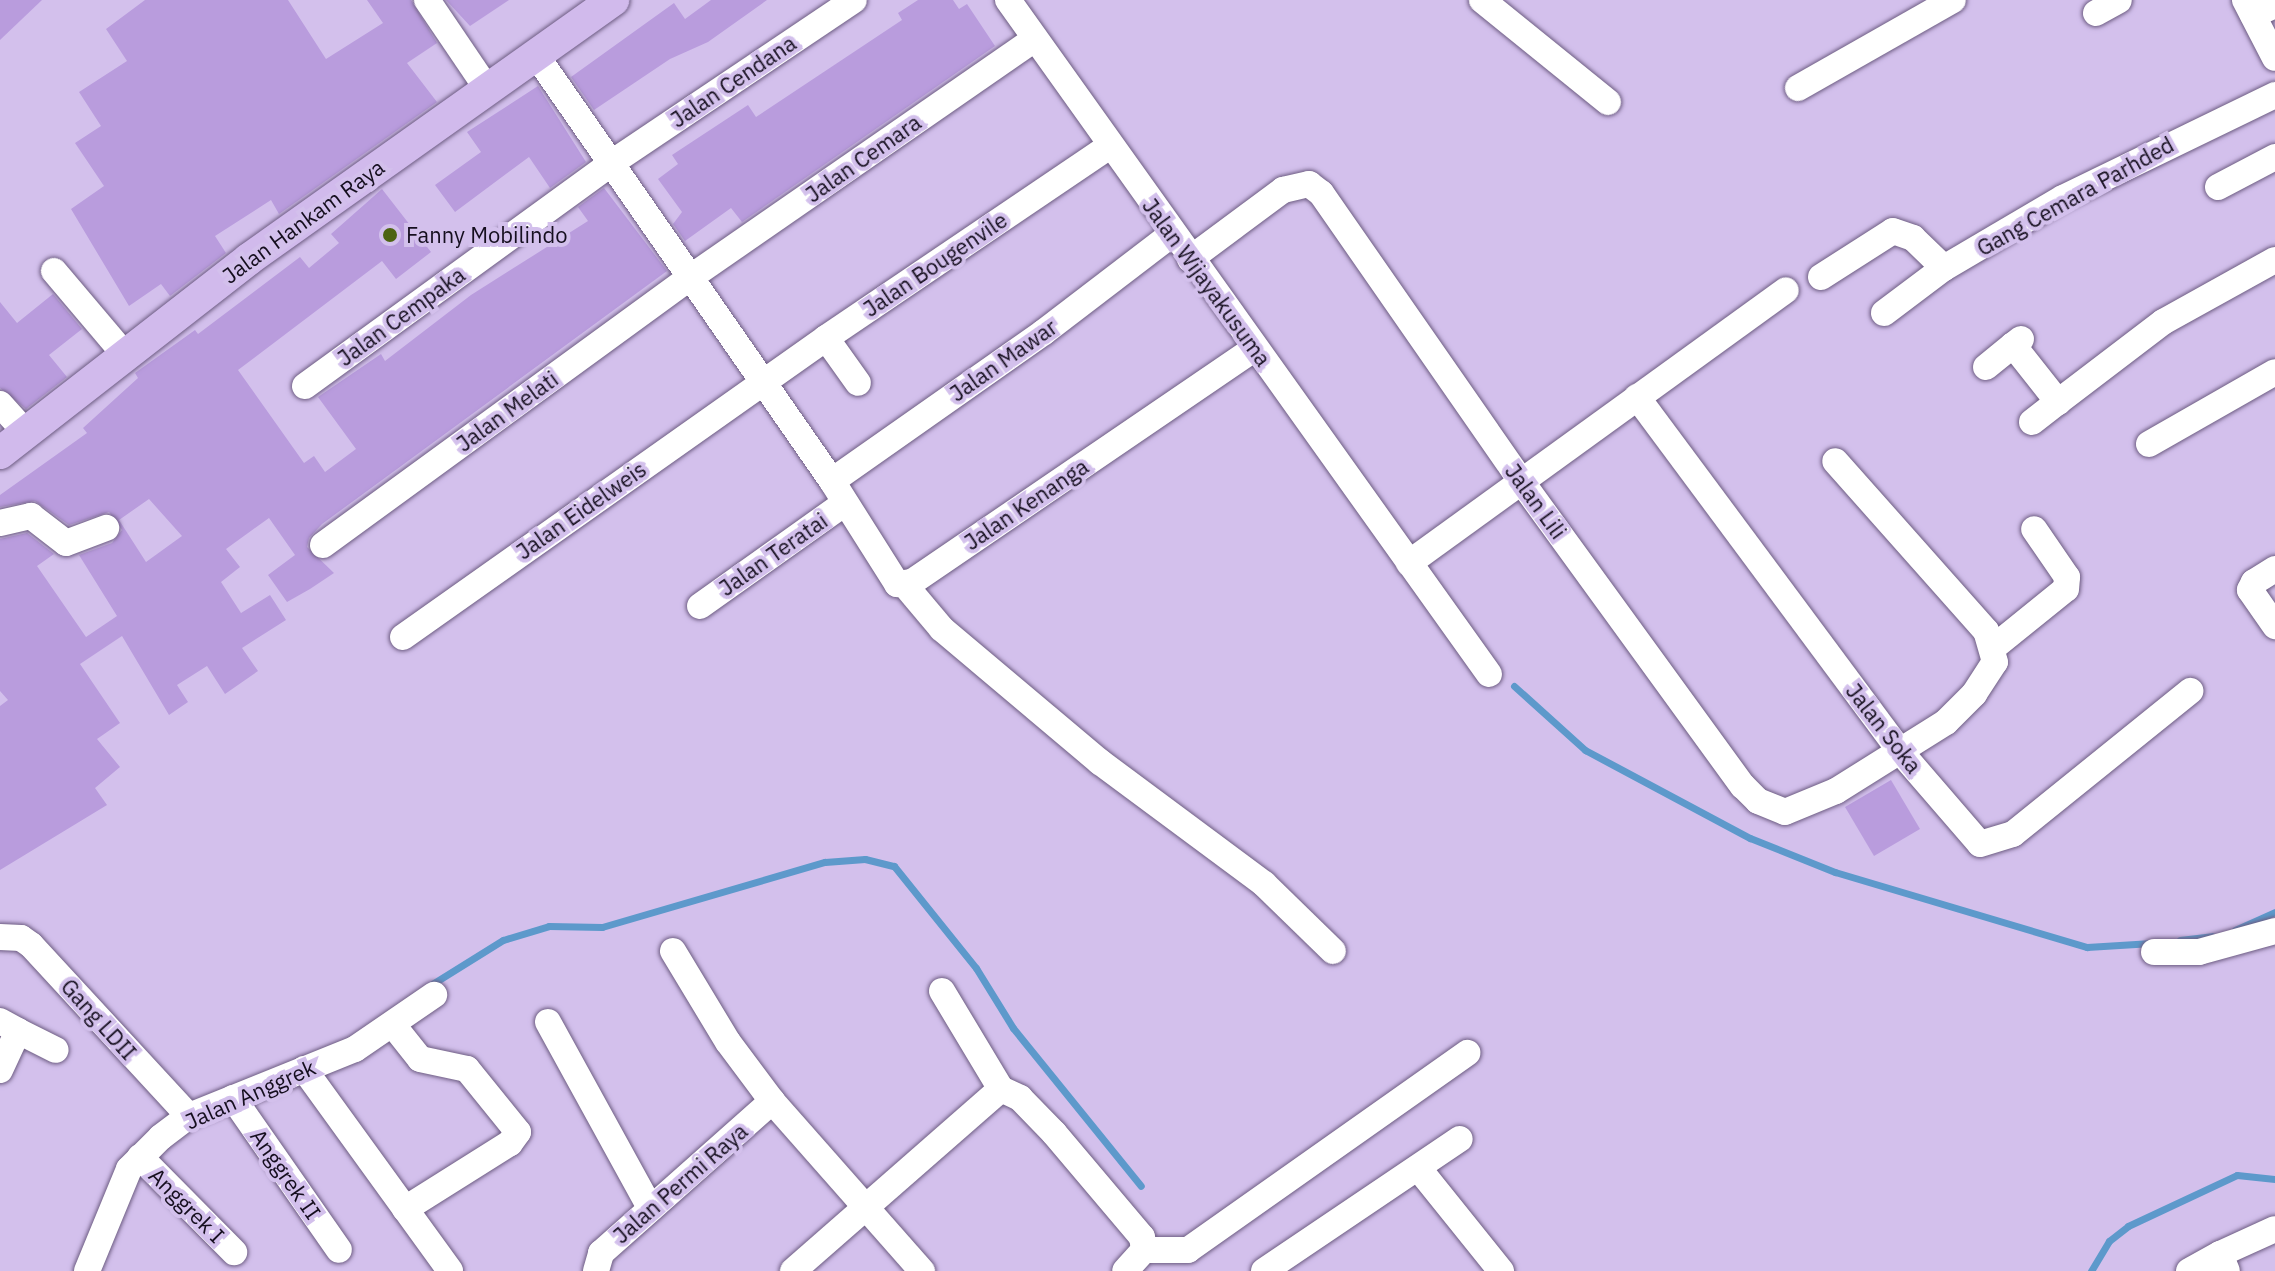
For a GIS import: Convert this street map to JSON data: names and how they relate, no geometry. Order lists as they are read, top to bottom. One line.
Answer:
{"streets":{"main road":["Jalan Hankam Raya"],"street":["Jalan Cendana","Jalan Cemara","Gang Cemara Parhded","Jalan Bougenvile","Jalan Wijayakusuma","Jalan Cempaka","Jalan Mawar","Jalan Melati","Jalan Lili","Jalan Kenanga","Jalan Eidelweis","Jalan Teratai","Jalan Soka","Gang LDII","Jalan Anggrek","Anggrek II","Jalan Permi Raya","Anggrek I"]},"crossings":[["Jalan Cendana","Jalan Cempaka"],["Jalan Cemara","Jalan Wijayakusuma"],["Jalan Cemara","Jalan Melati"],["Jalan Bougenvile","Jalan Wijayakusuma"],["Jalan Bougenvile","Jalan Eidelweis"],["Jalan Wijayakusuma","Jalan Mawar"],["Jalan Wijayakusuma","Jalan Lili"],["Jalan Wijayakusuma","Jalan Kenanga"],["Jalan Mawar","Jalan Teratai"],["Jalan Lili","Jalan Soka"],["Gang LDII","Jalan Anggrek"],["Jalan Anggrek","Anggrek II"],["Jalan Anggrek","Anggrek I"]],"places":["Fanny Mobilindo"]}
